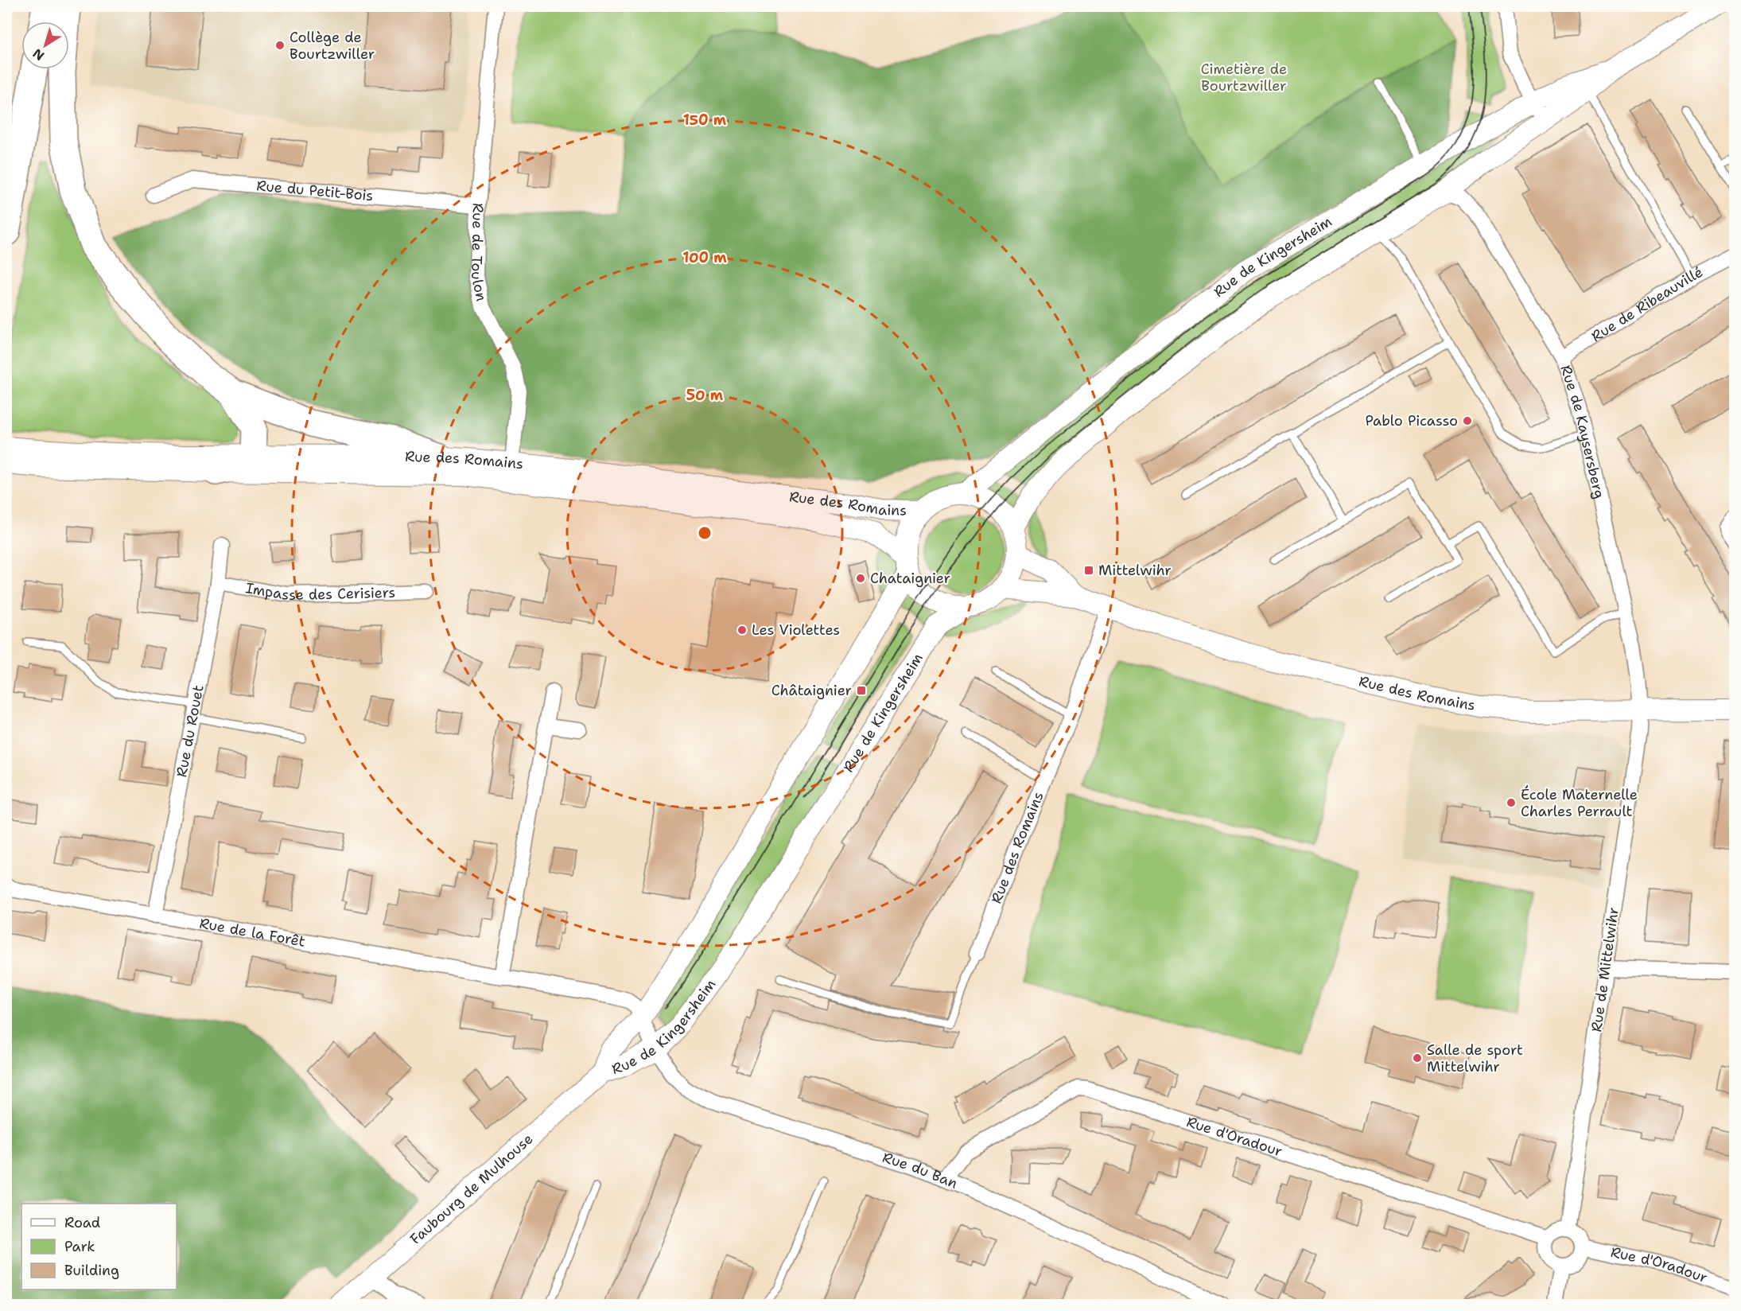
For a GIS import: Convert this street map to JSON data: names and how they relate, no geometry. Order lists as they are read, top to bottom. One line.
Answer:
{"streets":{"main road":["Rue de Kingersheim","Rue des Romains","Faubourg de Mulhouse"],"street":["Rue du Petit-Bois","Rue de Toulon","Rue de Ribeauvillé","Rue de Kaysersberg","Impasse des Cerisiers","Rue du Rouet","Rue de la Forêt","Rue de Mittelwihr","Rue d'Oradour","Rue du Ban"]},"crossings":[["Rue du Petit-Bois","Rue de Toulon"],["Rue de Toulon","Rue des Romains"],["Rue de Kingersheim","Rue de Kaysersberg"],["Rue de Kingersheim","Rue des Romains"],["Rue de Kingersheim","Rue de la Forêt"],["Rue de Kingersheim","Rue du Ban"],["Rue de Kingersheim","Faubourg de Mulhouse"],["Rue de Ribeauvillé","Rue de Kaysersberg"],["Rue de Kaysersberg","Rue des Romains"],["Rue de Kaysersberg","Rue de Mittelwihr"],["Rue des Romains","Rue de Mittelwihr"],["Impasse des Cerisiers","Rue du Rouet"],["Rue du Rouet","Rue de la Forêt"],["Rue de la Forêt","Rue du Ban"],["Rue de Mittelwihr","Rue d'Oradour"],["Rue d'Oradour","Rue du Ban"]],"parks":["Cimetière de Bourtzwiller"],"places":{"other":["Collège de Bourtzwiller","Pablo Picasso","Chataignier","Les Violettes","École Maternelle Charles Perrault","Salle de sport Mittelwihr"],"transit":["Mittelwihr","Châtaignier"]},"legend":["Road","Park","Building"],"north":"bottom left","rings":["150 m","100 m","50 m"]}
